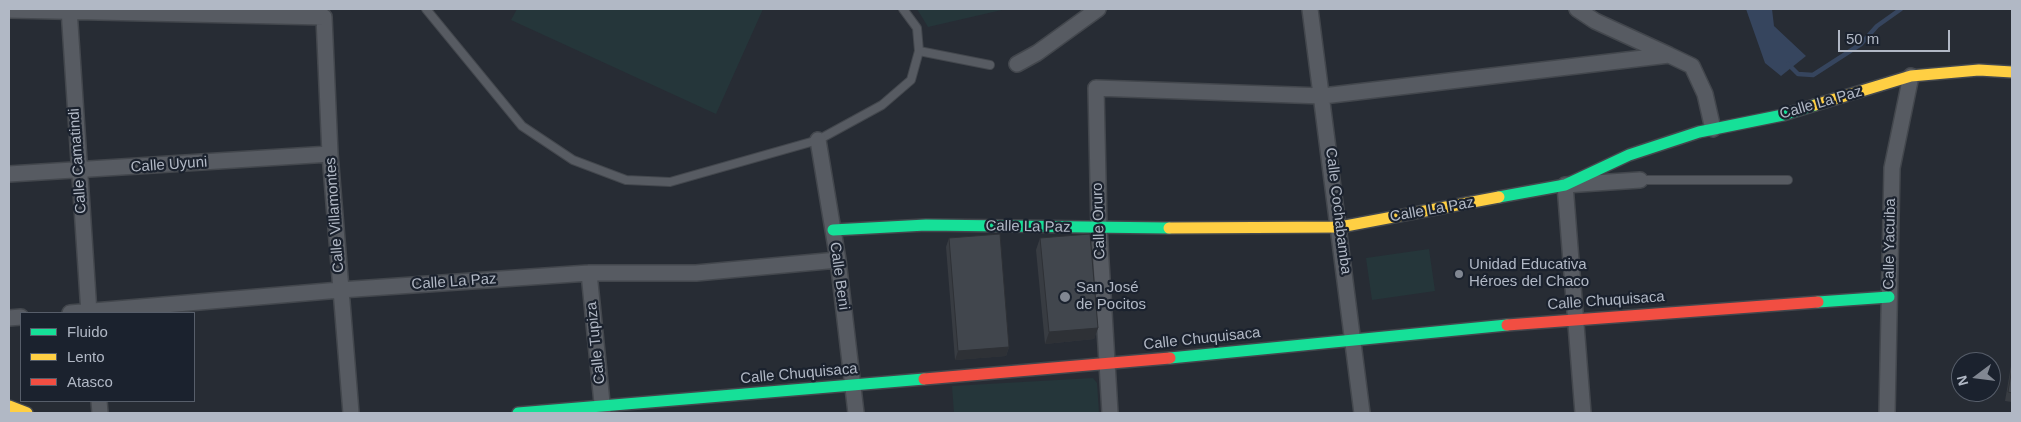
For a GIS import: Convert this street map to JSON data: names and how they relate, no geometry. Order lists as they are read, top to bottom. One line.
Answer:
{"streets":{"main road":["Calle La Paz","Calle Chuquisaca"],"street":["Calle Camatindi","Calle Uyuni","Calle Cochabamba","Calle Villamontes","Calle Oruro","Calle Yacuiba","Calle Beni","Calle Tupiza"]},"crossings":[["Calle La Paz","Calle Cochabamba"],["Calle La Paz","Calle Villamontes"],["Calle La Paz","Calle Oruro"],["Calle La Paz","Calle Yacuiba"],["Calle La Paz","Calle Beni"],["Calle La Paz","Calle Tupiza"],["Calle Camatindi","Calle Uyuni"],["Calle Uyuni","Calle Villamontes"],["Calle Cochabamba","Calle Oruro"],["Calle Cochabamba","Calle Chuquisaca"],["Calle Oruro","Calle Chuquisaca"],["Calle Yacuiba","Calle Chuquisaca"],["Calle Beni","Calle Chuquisaca"],["Calle Chuquisaca","Calle Tupiza"]],"places":["Unidad Educativa Héroes del Chaco","San José de Pocitos"],"legend":["Fluido","Lento","Atasco"],"scale_bar":"50 m","north":"left"}
